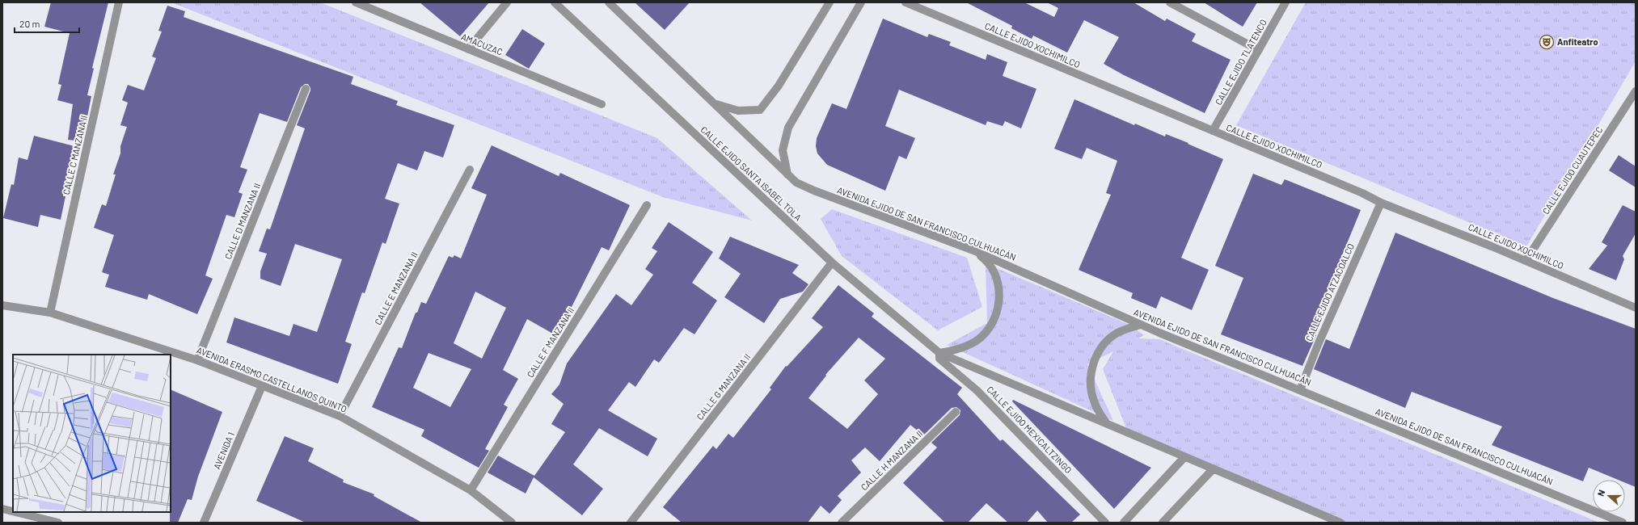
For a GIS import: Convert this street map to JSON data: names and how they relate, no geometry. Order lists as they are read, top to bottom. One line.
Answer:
{"streets":{"street":["AMACUZAC","CALLE EJIDO XOCHIMILCO","CALLE EJIDO TLATENCO","CALLE C MANZANA II","CALLE EJIDO CUAUTEPEC","CALLE EJIDO SANTA ISABEL TOLA","CALLE D MANZANA II","AVENIDA EJIDO DE SAN FRANCISCO CULHUACÁN","CALLE E MANZANA II","CALLE EJIDO ATZACOALCO","CALLE F MANZANA II","AVENIDA ERASMO CASTELLANOS QUINTO","CALLE G MANZANA II","CALLE EJIDO MEXICALTZINGO","AVENIDA 1","CALLE H MANZANA II"]},"crossings":[["CALLE EJIDO XOCHIMILCO","CALLE EJIDO TLATENCO"],["CALLE EJIDO XOCHIMILCO","CALLE EJIDO CUAUTEPEC"],["CALLE EJIDO XOCHIMILCO","CALLE EJIDO ATZACOALCO"],["CALLE C MANZANA II","AVENIDA ERASMO CASTELLANOS QUINTO"],["CALLE EJIDO SANTA ISABEL TOLA","CALLE G MANZANA II"],["CALLE EJIDO SANTA ISABEL TOLA","CALLE EJIDO MEXICALTZINGO"],["CALLE D MANZANA II","AVENIDA ERASMO CASTELLANOS QUINTO"],["AVENIDA EJIDO DE SAN FRANCISCO CULHUACÁN","CALLE EJIDO ATZACOALCO"],["CALLE E MANZANA II","AVENIDA ERASMO CASTELLANOS QUINTO"],["CALLE F MANZANA II","AVENIDA ERASMO CASTELLANOS QUINTO"],["AVENIDA ERASMO CASTELLANOS QUINTO","AVENIDA 1"]],"places":{"theatre":["Anfiteatro"]},"scale_bar":"20 m","north":"left"}
